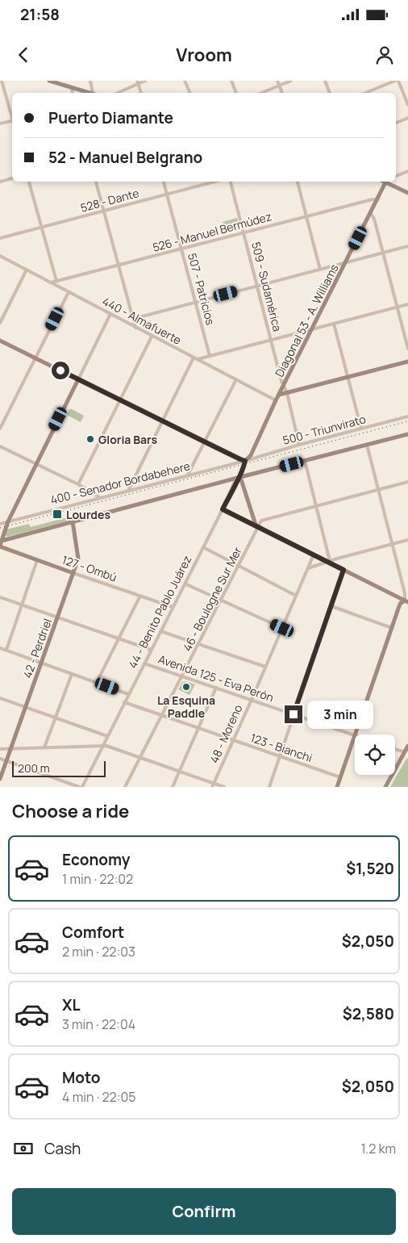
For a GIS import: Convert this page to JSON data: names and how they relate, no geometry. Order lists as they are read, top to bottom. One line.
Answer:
{"streets":{"street":["528 - Dante","526 - Manuel Bermúdez","509 - Sudamérica","507 - Patricios","440 - Almafuerte","Diagonal 53 - A. Williams","500 - Triunvirato","400 - Senador Bordabehere","127 - Ombú","46 - Boulogne Sur Mer","44 - Benito Pablo Juárez","42 - Perdriel","Avenida 125 - Eva Perón","48 - Moreno","123 - Bianchi"]},"crossings":[["528 - Dante","507 - Patricios"],["526 - Manuel Bermúdez","509 - Sudamérica"],["526 - Manuel Bermúdez","507 - Patricios"],["526 - Manuel Bermúdez","440 - Almafuerte"],["526 - Manuel Bermúdez","Diagonal 53 - A. Williams"],["509 - Sudamérica","Diagonal 53 - A. Williams"],["509 - Sudamérica","500 - Triunvirato"],["440 - Almafuerte","Diagonal 53 - A. Williams"],["Diagonal 53 - A. Williams","500 - Triunvirato"],["Diagonal 53 - A. Williams","400 - Senador Bordabehere"],["Diagonal 53 - A. Williams","44 - Benito Pablo Juárez"],["500 - Triunvirato","400 - Senador Bordabehere"],["127 - Ombú","44 - Benito Pablo Juárez"],["127 - Ombú","42 - Perdriel"],["46 - Boulogne Sur Mer","Avenida 125 - Eva Perón"],["46 - Boulogne Sur Mer","123 - Bianchi"],["44 - Benito Pablo Juárez","Avenida 125 - Eva Perón"],["44 - Benito Pablo Juárez","123 - Bianchi"],["Avenida 125 - Eva Perón","48 - Moreno"],["48 - Moreno","123 - Bianchi"]],"places":{"other":["Gloria Bars","La Esquina Paddle"],"transit":["Lourdes"]},"scale_bar":"200 m","page":{"status":"21:58","header":"Vroom","banner":["Puerto Diamante","52 - Manuel Belgrano"],"bubble":"3 min","scale":"200 m","heading":"Choose a ride","list":[{"name":"Economy","note":"1 min · 22:02","value":"$1,520"},{"name":"Comfort","note":"2 min · 22:03","value":"$2,050"},{"name":"XL","note":"3 min · 22:04","value":"$2,580"},{"name":"Moto","note":"4 min · 22:05","value":"$2,050"}],"pay":["Cash","1.2 km"],"buttons":"Confirm"}}
